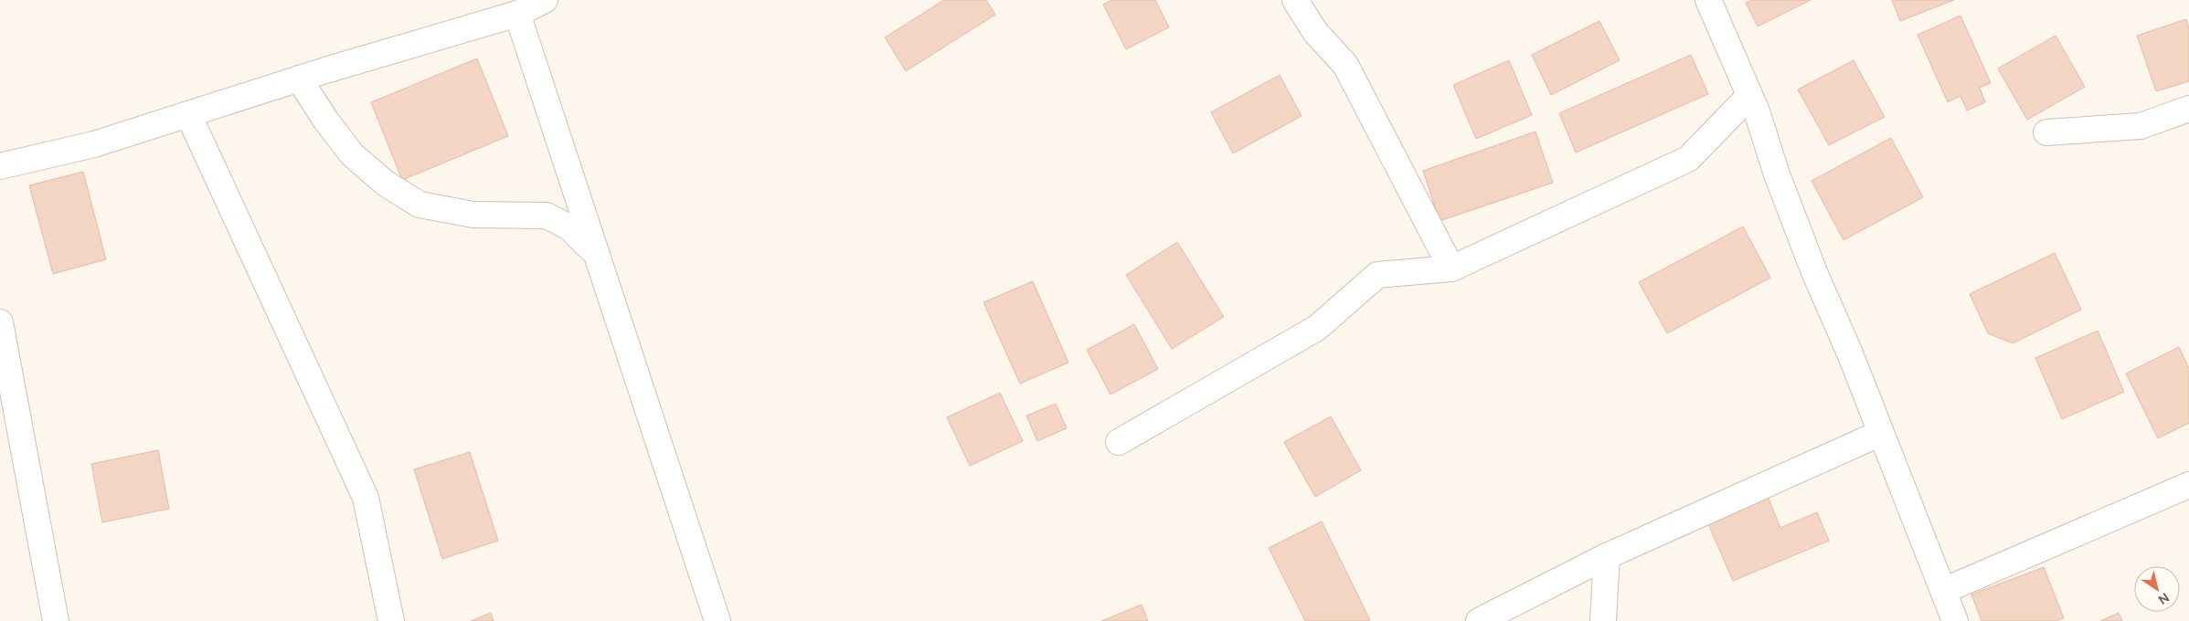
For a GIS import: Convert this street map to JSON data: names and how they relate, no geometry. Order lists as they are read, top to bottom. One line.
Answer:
{"north":"bottom right"}
